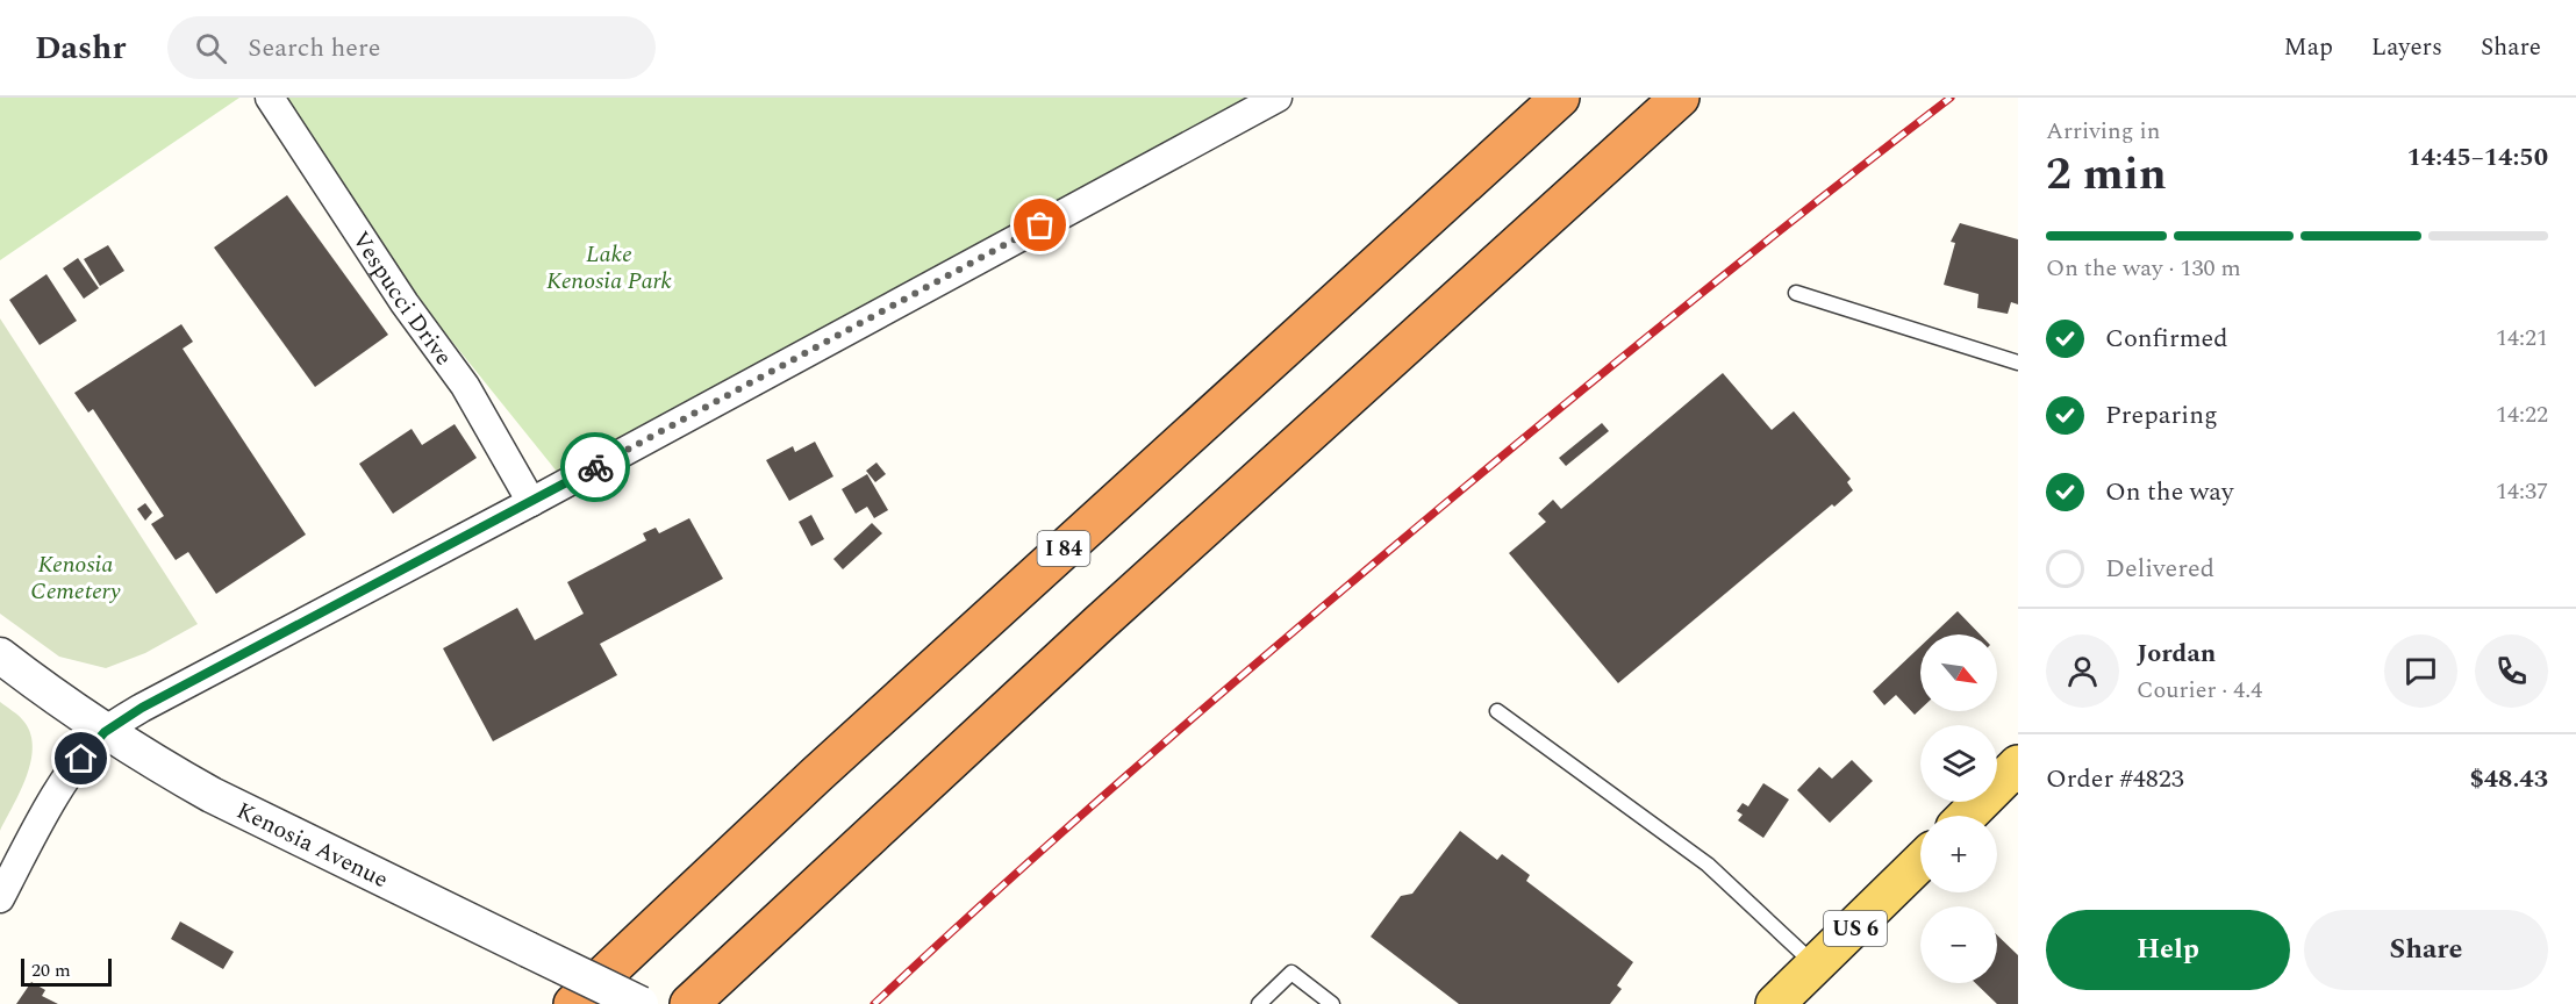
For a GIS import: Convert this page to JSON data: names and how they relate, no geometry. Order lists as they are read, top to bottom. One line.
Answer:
{"streets":{"highway":["I 84"],"main road":["US 6"],"street":["Vespucci Drive","Kenosia Avenue"]},"parks":["Lake Kenosia Park","Kenosia Cemetery"],"scale_bar":"20 m","north":"bottom right","page":{"header":"Dashr","search":"Search here","nav":["Map","Layers","Share"],"heading":["2 min","Arriving in","14:45–14:50"],"panel":["Jordan","Courier · 4.4","Order #4823","$48.43"],"bar":"On the way · 130 m","list":[["Confirmed","14:21"],["Preparing","14:22"],["On the way","14:37"],"Delivered"],"map_buttons":["+","−"],"buttons":["Help","Share"],"scale":"20 m"}}
